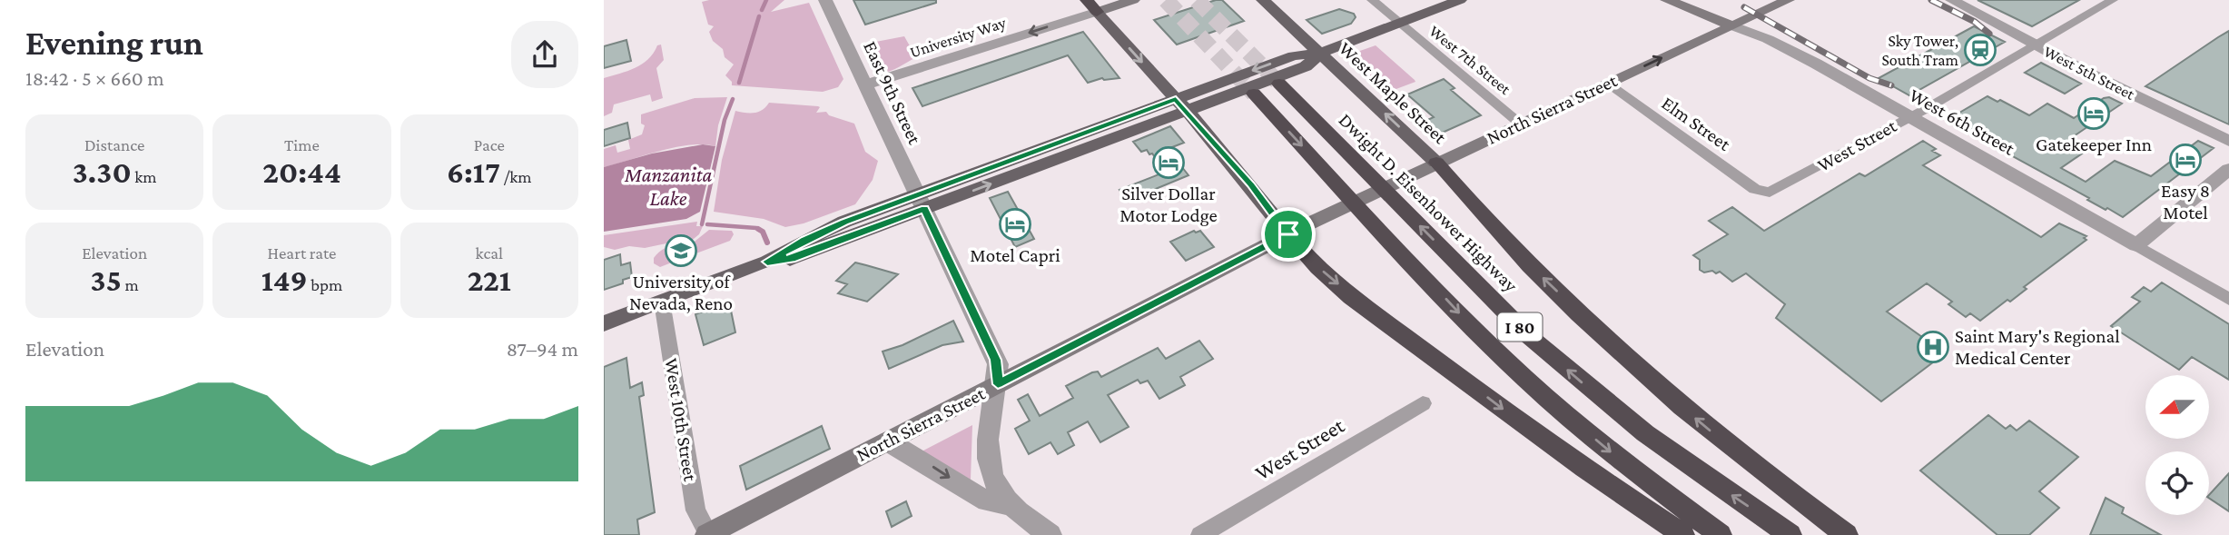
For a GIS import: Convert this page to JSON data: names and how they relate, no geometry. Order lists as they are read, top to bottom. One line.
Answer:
{"streets":{"highway":["Dwight D. Eisenhower Highway","I 80"],"main road":["University Way","West Maple Street","North Sierra Street","West 6th Street"],"street":["West 7th Street","West 5th Street","East 9th Street","Elm Street","West Street","West 10th Street"]},"crossings":[["University Way","East 9th Street"],["West 7th Street","North Sierra Street"],["West 5th Street","West Street"],["East 9th Street","North Sierra Street"],["West Maple Street","North Sierra Street"],["North Sierra Street","West 6th Street"],["North Sierra Street","Elm Street"],["North Sierra Street","West 10th Street"],["West 6th Street","West Street"],["Elm Street","West Street"]],"one_way":["University Way"],"water":["Manzanita Lake"],"places":{"station":["Sky Tower, South Tram"],"hotel":["Gatekeeper Inn","Easy 8 Motel","Silver Dollar Motor Lodge","Motel Capri"],"school or university":["University of Nevada, Reno"],"hospital":["Saint Mary's Regional Medical Center"]},"north":"left","page":{"heading":["Evening run","18:42 · 5 × 660 m"],"stats":[["Distance","3.30 km"],["Time","20:44"],["Pace","6:17 /km"],["Elevation","35 m"],["Heart rate","149 bpm"],["kcal","221"]],"chart":["Elevation","87–94 m"]}}
